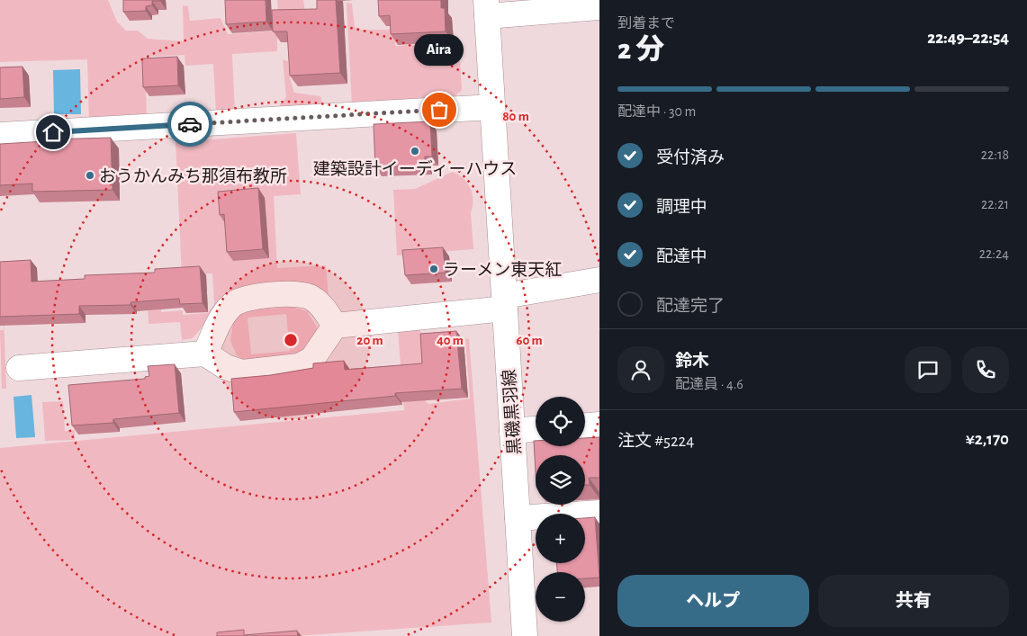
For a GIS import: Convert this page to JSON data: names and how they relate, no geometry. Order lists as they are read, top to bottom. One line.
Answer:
{"streets":{"street":["黒磯黒羽線"]},"places":["Aira","建築設計イーディーハウス","おうかんみち那須布教所","ラーメン東天紅"],"page":{"heading":["2 分","到着まで","22:49–22:54"],"panel":["鈴木","配達員 · 4.6","注文 #5224","¥2,170"],"bubble":"Aira","bar":"配達中 · 30 m","list":[["受付済み","22:18"],["調理中","22:21"],["配達中","22:24"],"配達完了"],"map_buttons":["+","−"],"buttons":["ヘルプ","共有"]},"rings":["80 m","20 m","40 m","60 m"]}
